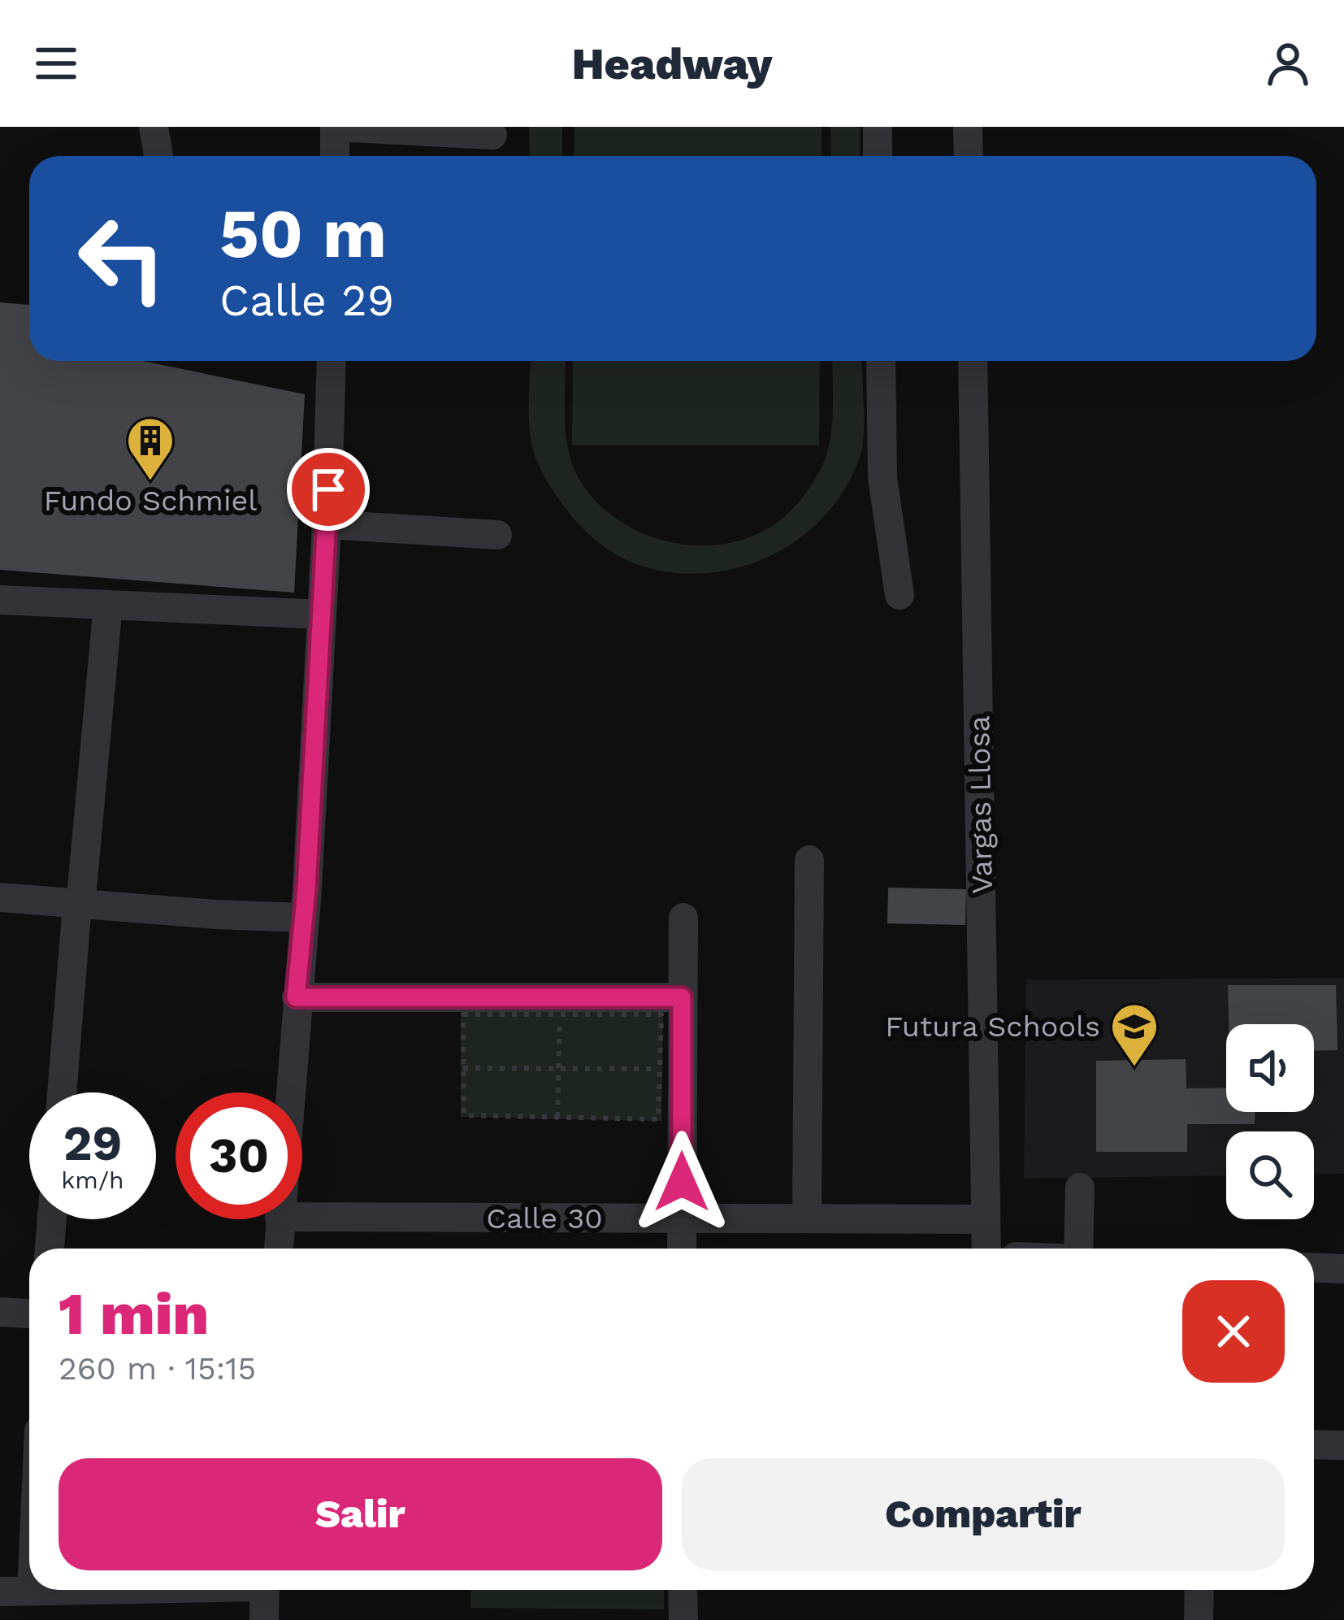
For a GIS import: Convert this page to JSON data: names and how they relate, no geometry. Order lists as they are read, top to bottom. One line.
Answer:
{"streets":{"street":["Vargas Llosa","Calle 30"]},"crossings":[["Vargas Llosa","Calle 30"]],"places":{"building":["Fundo Schmiel"],"school or university":["Futura Schools"]},"page":{"header":"Headway","turn":["50 m","Calle 29"],"speed":"29 km/h","limit":"30","heading":["1 min","260 m · 15:15"],"buttons":["Salir","Compartir"]}}
